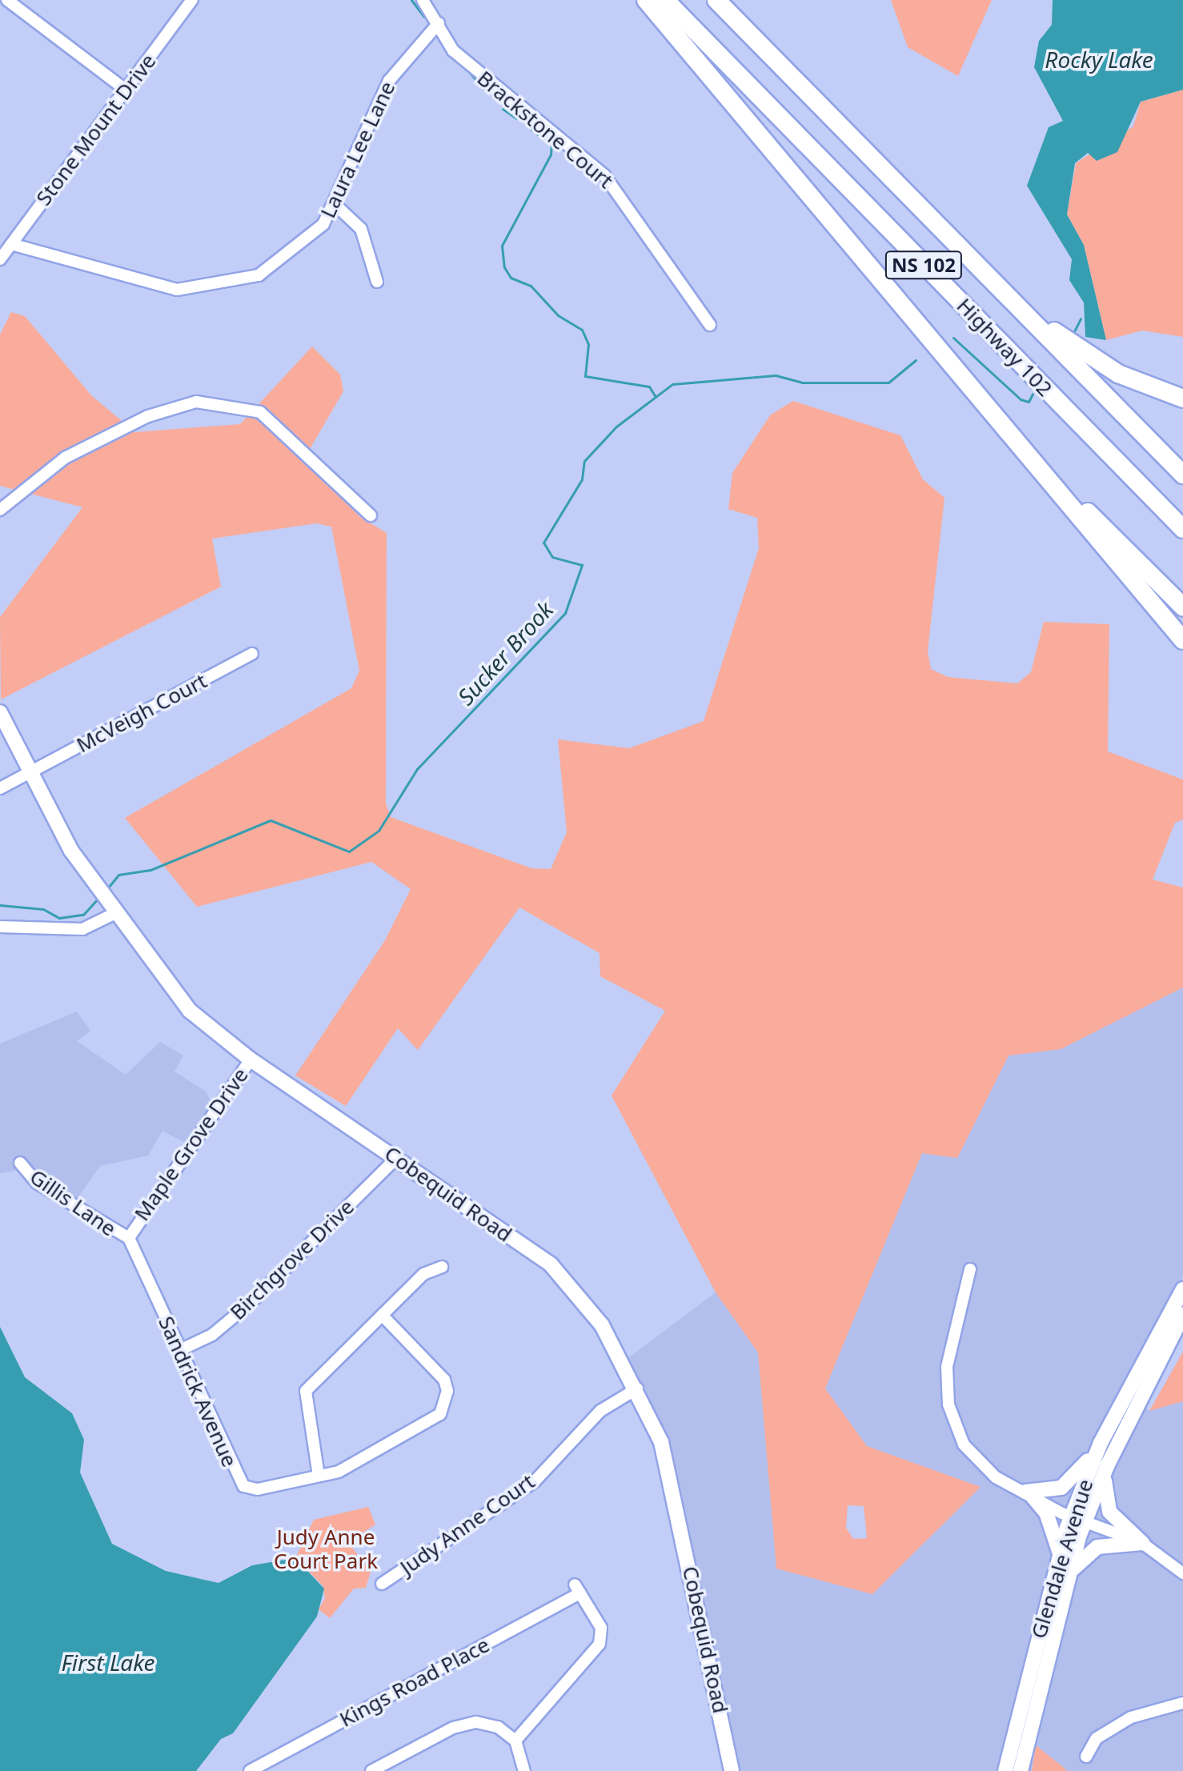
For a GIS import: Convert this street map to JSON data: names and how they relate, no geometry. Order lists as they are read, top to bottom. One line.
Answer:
{"streets":{"highway":["NS 102","Highway 102"],"main road":["Cobequid Road","Glendale Avenue"],"street":["Stone Mount Drive","Brackstone Court","Laura Lee Lane","McVeigh Court","Maple Grove Drive","Gillis Lane","Birchgrove Drive","Sandrick Avenue","Judy Anne Court","Kings Road Place"]},"crossings":[["Stone Mount Drive","Laura Lee Lane"],["Brackstone Court","Laura Lee Lane"],["McVeigh Court","Cobequid Road"],["Maple Grove Drive","Cobequid Road"],["Maple Grove Drive","Gillis Lane"],["Maple Grove Drive","Sandrick Avenue"],["Cobequid Road","Birchgrove Drive"],["Cobequid Road","Judy Anne Court"],["Gillis Lane","Sandrick Avenue"],["Birchgrove Drive","Sandrick Avenue"]],"water":["Rocky Lake","Sucker Brook","First Lake"],"parks":["Judy Anne Court Park"]}
